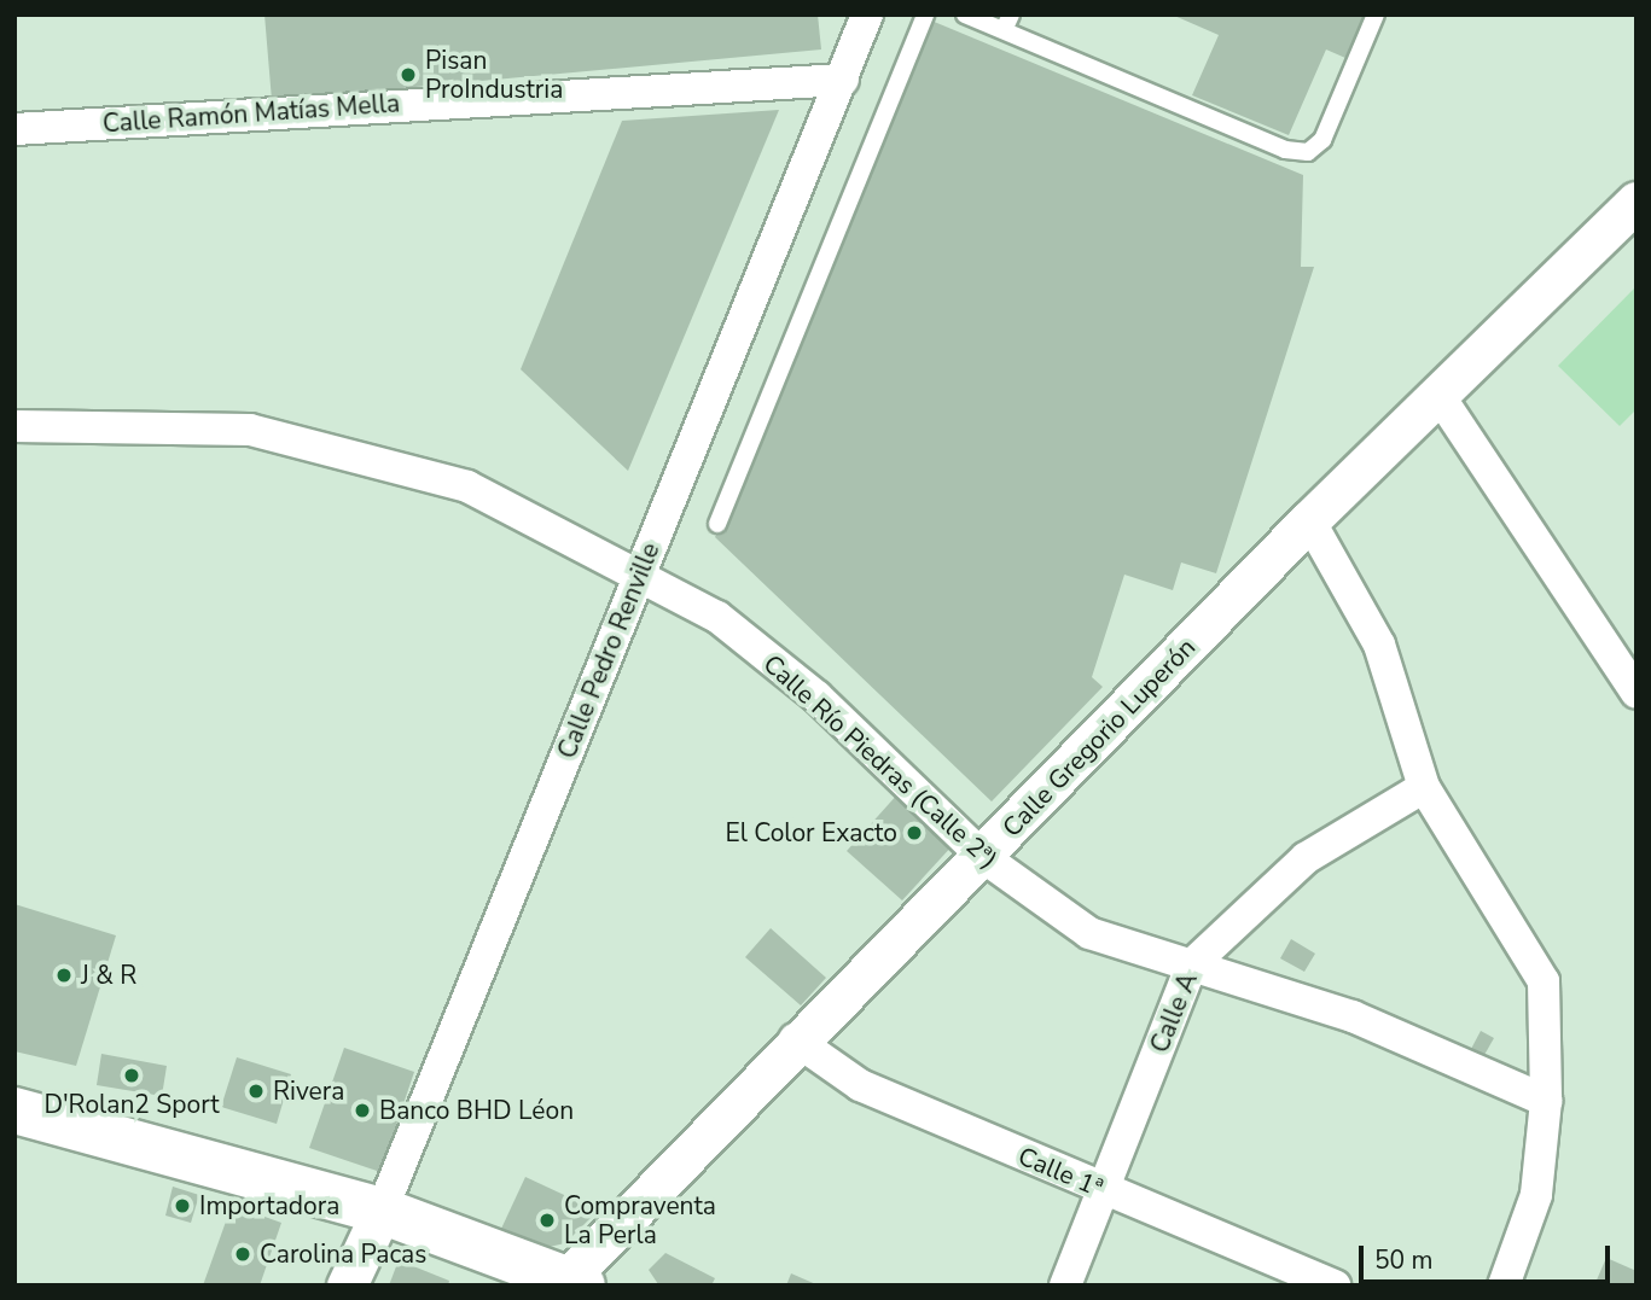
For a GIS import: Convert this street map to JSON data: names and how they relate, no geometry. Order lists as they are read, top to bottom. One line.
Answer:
{"streets":{"street":["Calle Ramón Matías Mella","Calle Pedro Renville","Calle Gregorio Luperón","Calle Río Piedras (Calle 2ª)","Calle A","Calle 1ª"]},"crossings":[["Calle Ramón Matías Mella","Calle Pedro Renville"],["Calle Pedro Renville","Calle Río Piedras (Calle 2ª)"],["Calle Gregorio Luperón","Calle Río Piedras (Calle 2ª)"],["Calle Gregorio Luperón","Calle 1ª"],["Calle Río Piedras (Calle 2ª)","Calle A"],["Calle A","Calle 1ª"]],"places":["Pisan ProIndustria","El Color Exacto","J & R","D'Rolan2 Sport","Rivera","Banco BHD Léon","Importadora","Compraventa La Perla","Carolina Pacas"],"scale_bar":"50 m"}
